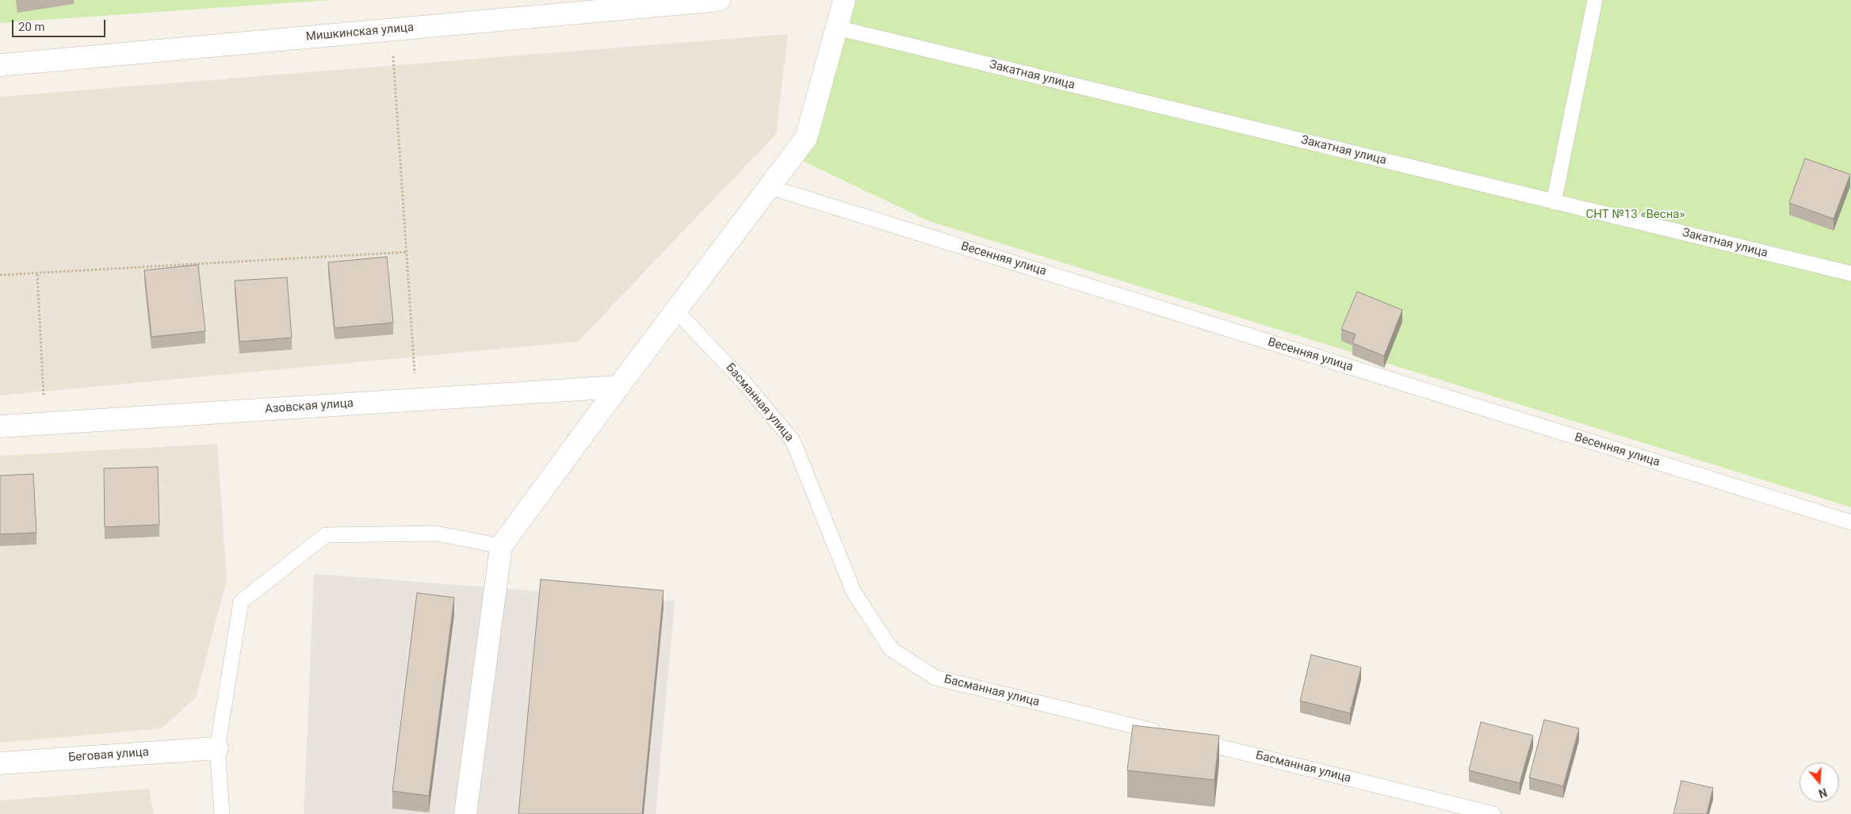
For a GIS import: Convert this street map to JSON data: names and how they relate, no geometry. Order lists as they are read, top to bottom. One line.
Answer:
{"streets":{"street":["Мишкинская улица","Азовская улица","Беговая улица"],"lane":["Закатная улица","Весенняя улица","Басманная улица"]},"parks":["СНТ №13 «Весна»"],"scale_bar":"20 m","north":"bottom"}
